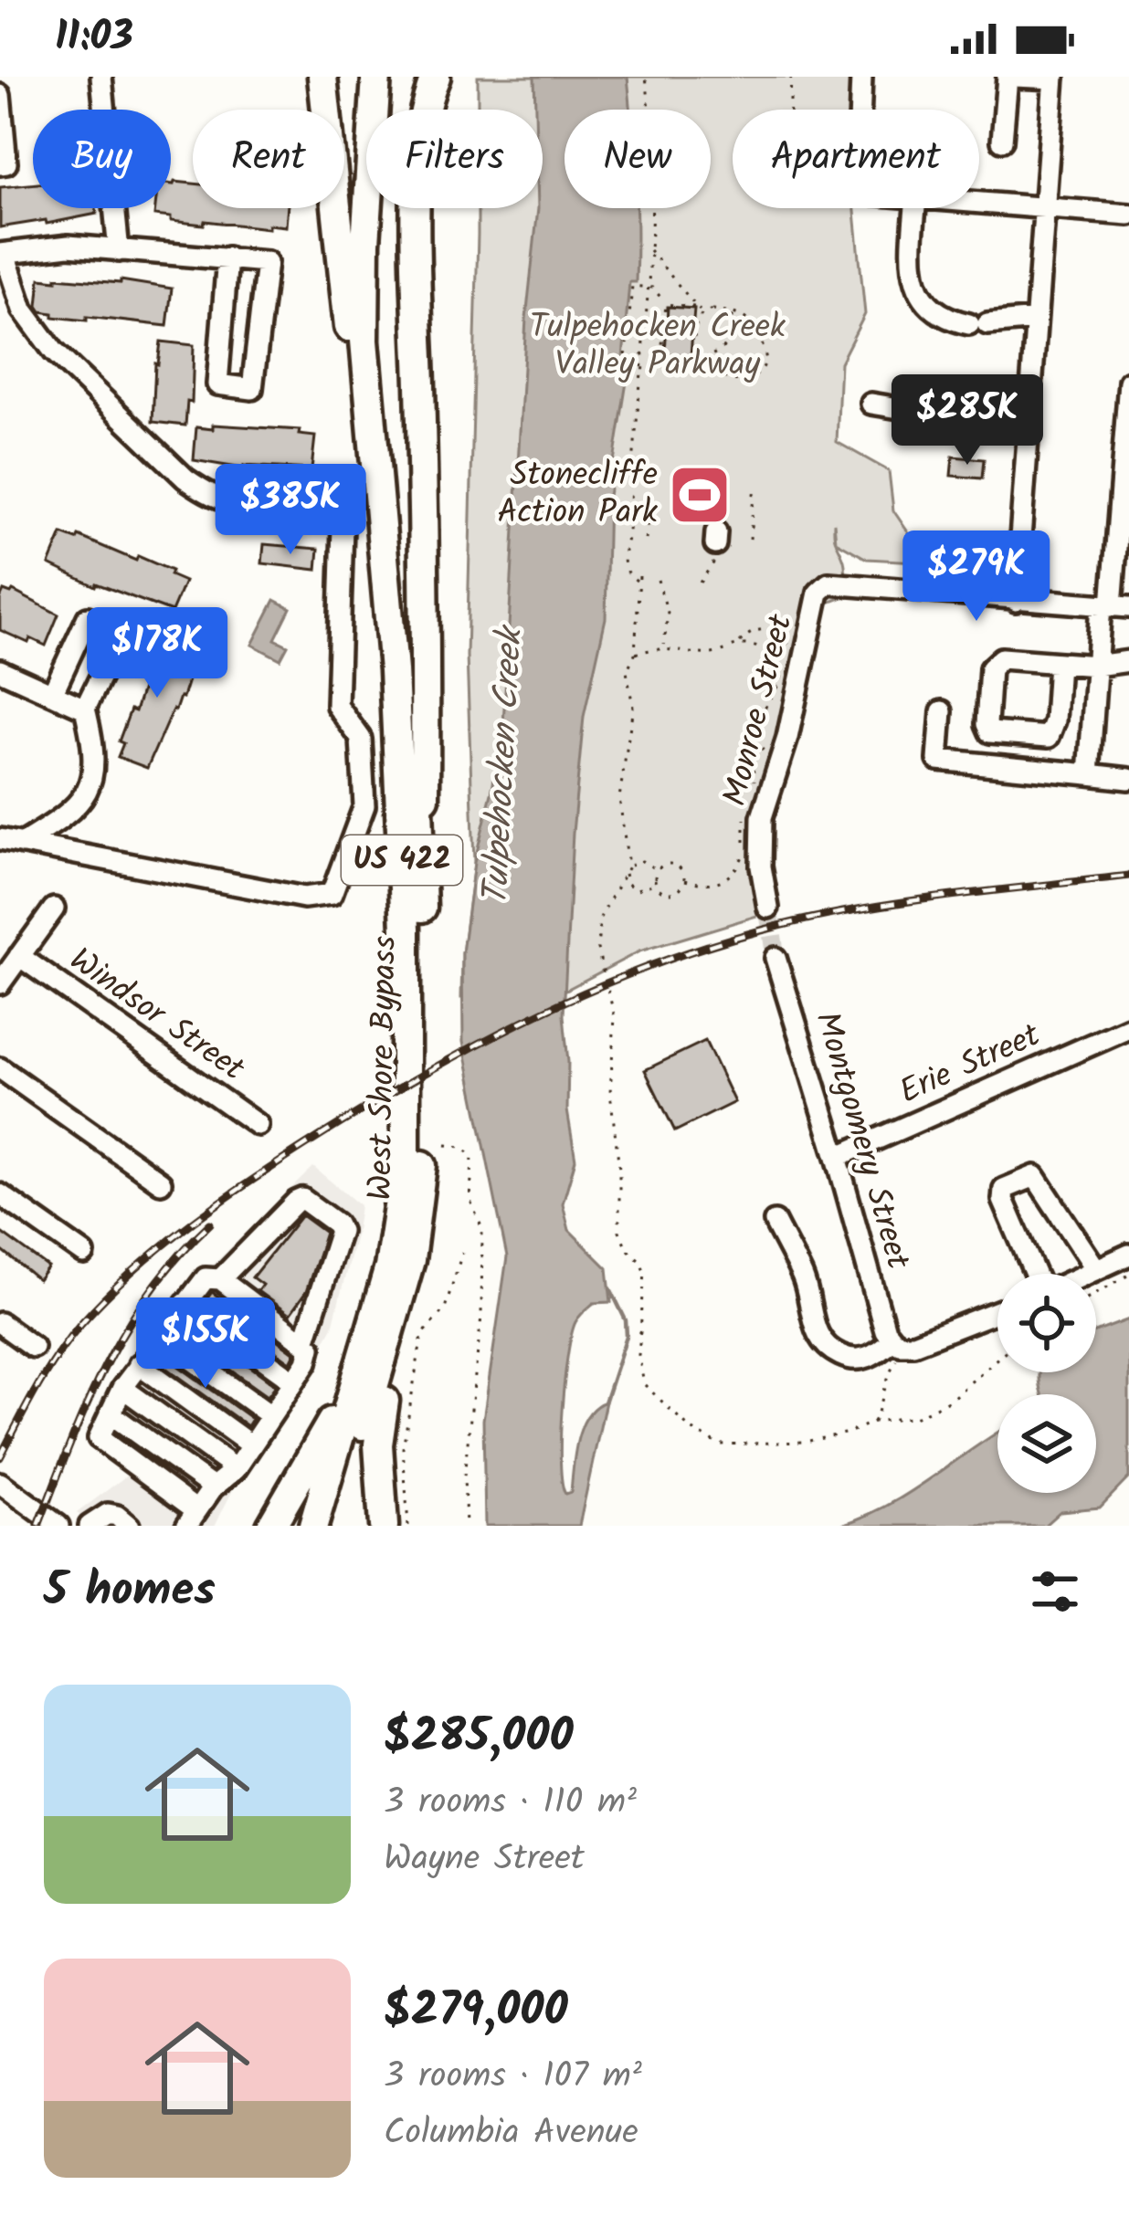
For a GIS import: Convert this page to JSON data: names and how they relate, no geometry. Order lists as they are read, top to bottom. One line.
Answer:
{"streets":{"highway":["US 422","West Shore Bypass"],"street":["Monroe Street","Windsor Street","Erie Street","Montgomery Street"]},"crossings":[["US 422","West Shore Bypass"],["Erie Street","Montgomery Street"]],"water":["Tulpehocken Creek"],"parks":["Tulpehocken Creek Valley Parkway"],"places":{"sports":["Stonecliffe Action Park"]},"page":{"status":"11:03","chip":["Buy","Rent","Filters","New","Apartment"],"price":["$285K","$385K","$279K","$178K","$155K"],"heading":"5 homes","list":[{"name":"$285,000","note":"3 rooms · 110 m² · Wayne Street"},{"name":"$279,000","note":"3 rooms · 107 m² · Columbia Avenue"}]}}
